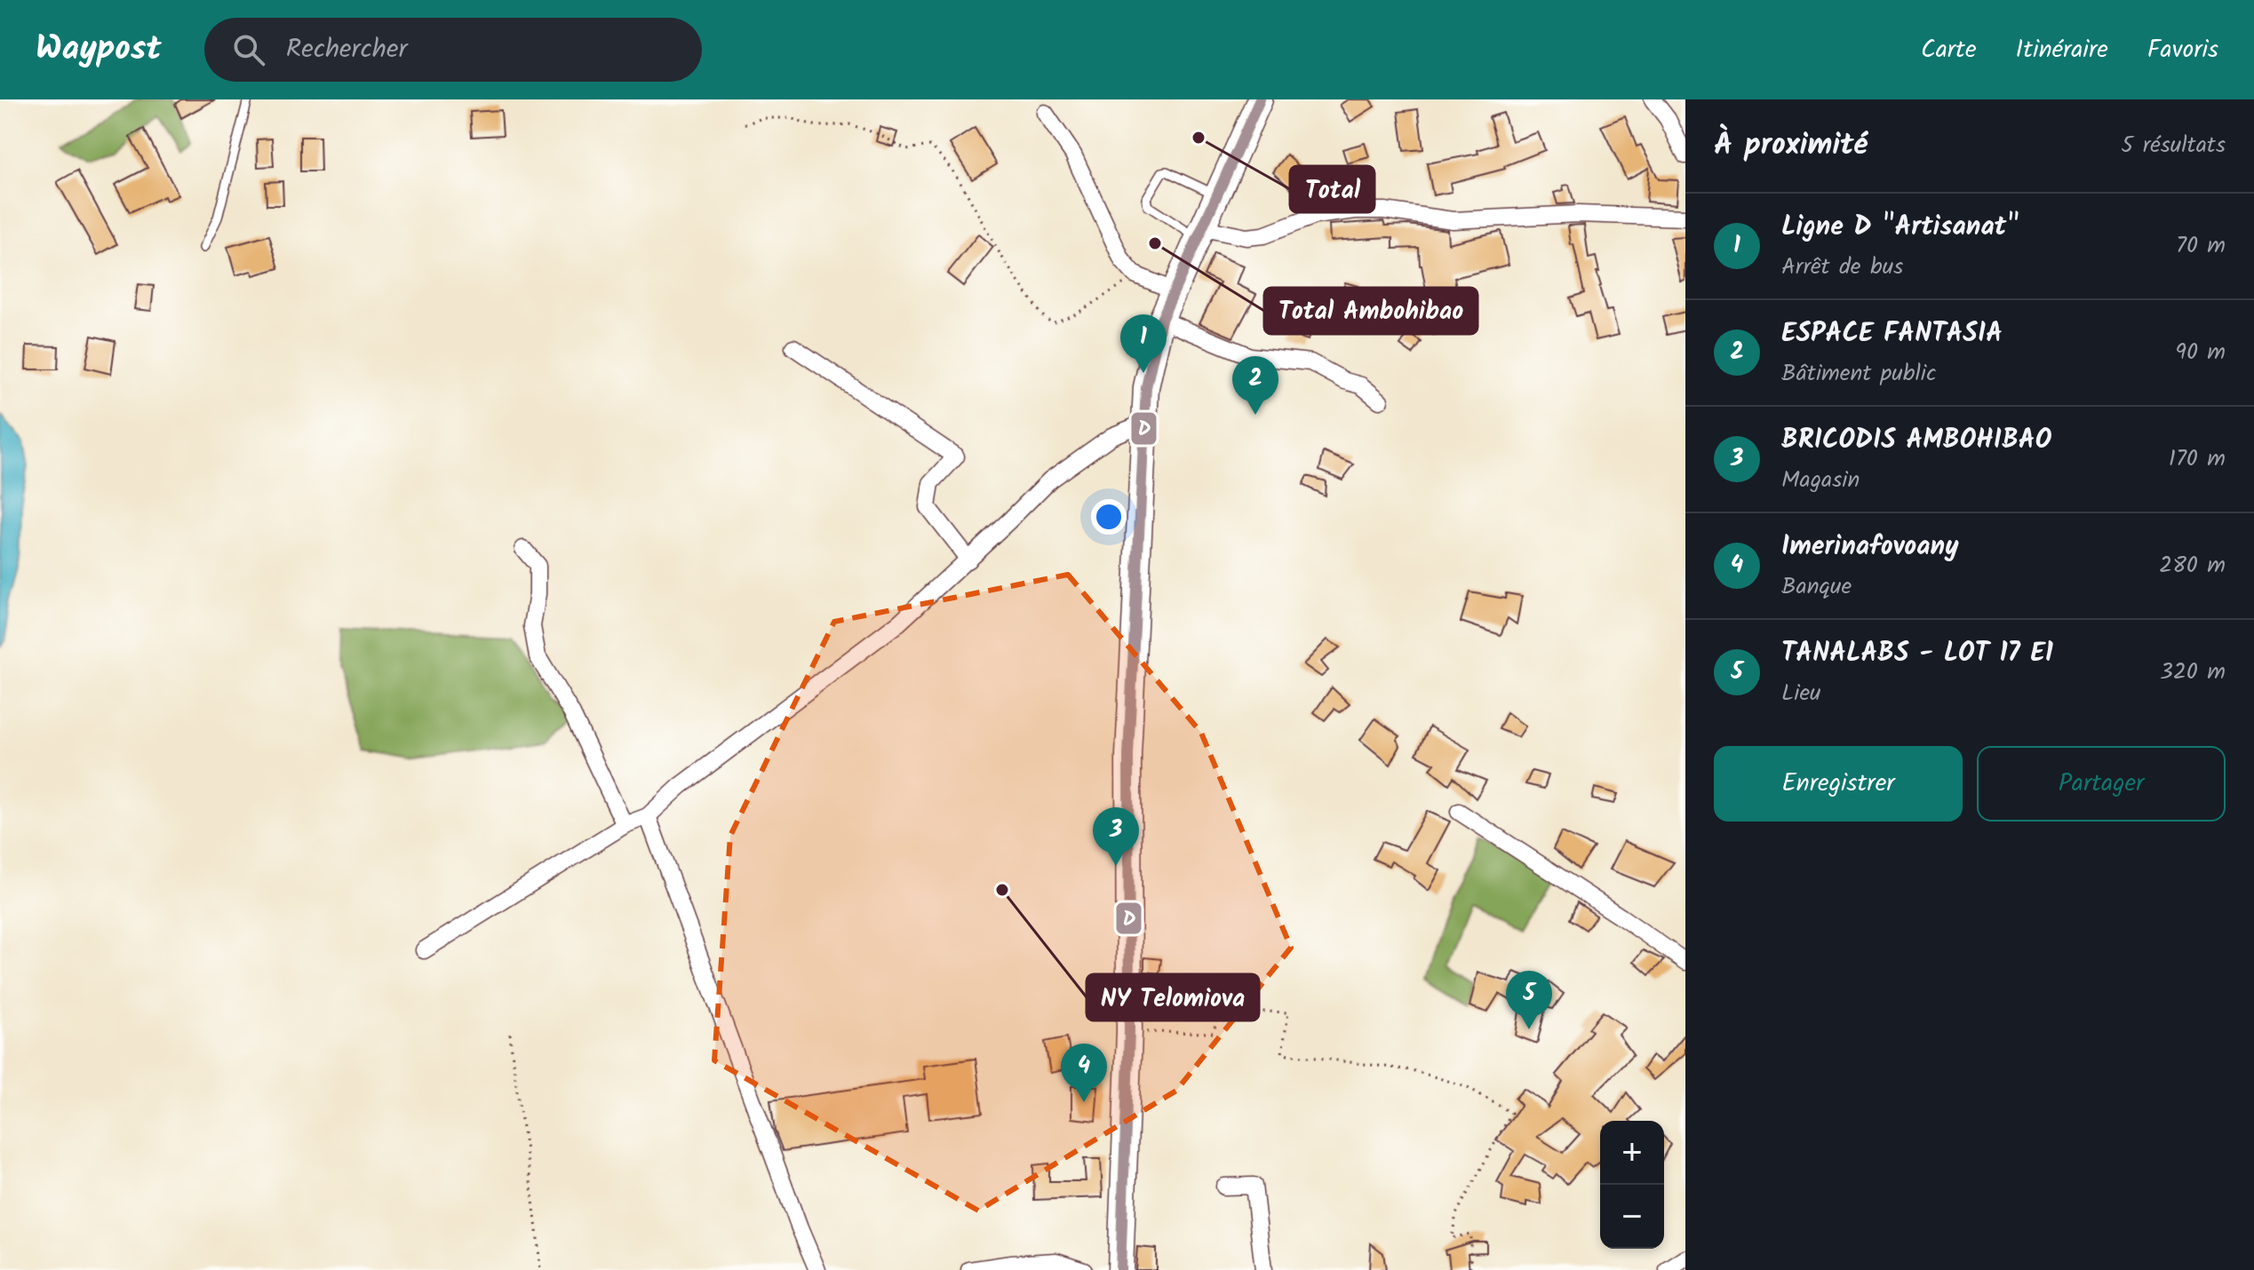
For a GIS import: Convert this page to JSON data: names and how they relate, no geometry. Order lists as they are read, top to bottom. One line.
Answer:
{"places":["Total","Total Ambohibao","NY Telomiova"],"lines":["transit line D"],"page":{"header":"Waypost","search":"Rechercher","nav":["Carte","Itinéraire","Favoris"],"heading":["À proximité","5 résultats"],"list":[{"mark":"1","name":"Ligne D \"Artisanat\"","note":"Arrêt de bus","value":"70 m"},{"mark":"2","name":"ESPACE FANTASIA","note":"Bâtiment public","value":"90 m"},{"mark":"3","name":"BRICODIS AMBOHIBAO","note":"Magasin","value":"170 m"},{"mark":"4","name":"Imerinafovoany","note":"Banque","value":"280 m"},{"mark":"5","name":"TANALABS - LOT 17 E1","note":"Lieu","value":"320 m"}],"pins":["1","2","3","5","4"],"buttons":["Enregistrer","Partager"],"map_buttons":["+","−"]}}
